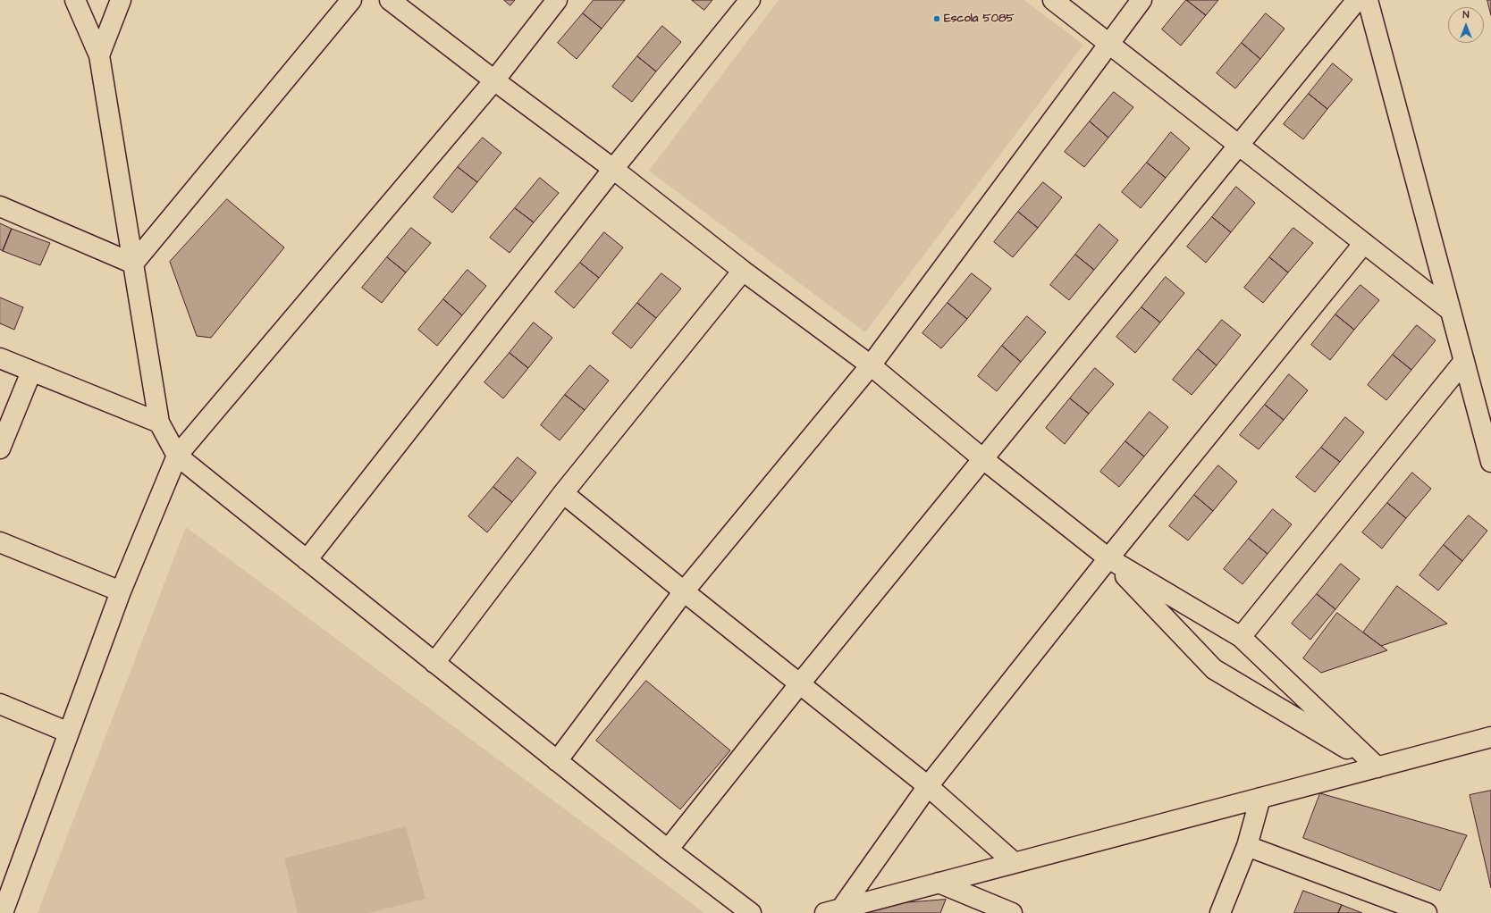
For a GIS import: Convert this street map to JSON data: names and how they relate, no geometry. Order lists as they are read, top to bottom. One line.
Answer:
{"places":["Escola 5085"],"north":"top"}
